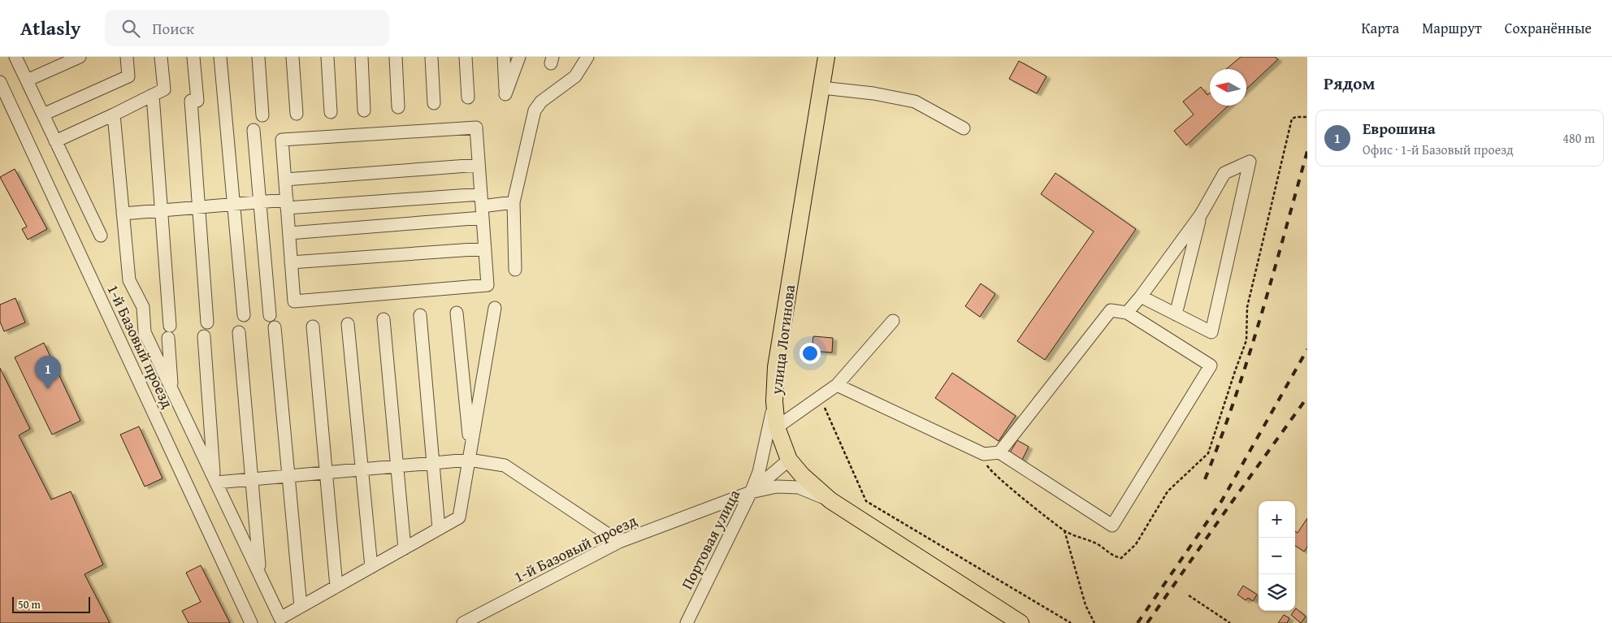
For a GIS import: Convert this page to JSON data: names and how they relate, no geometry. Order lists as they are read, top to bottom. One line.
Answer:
{"streets":{"main road":["улица Логинова"],"street":["1-й Базовый проезд","Портовая улица"]},"crossings":[["улица Логинова","Портовая улица"],["1-й Базовый проезд","Портовая улица"]],"scale_bar":"50 m","north":"left","page":{"header":"Atlasly","search":"Поиск","nav":["Карта","Маршрут","Сохранённые"],"heading":"Рядом","list":[{"mark":"1","name":"Еврошина","note":"Офис · 1-й Базовый проезд","value":"480 m"}],"pins":"1","map_buttons":["+","−"],"scale":"50 m"}}
